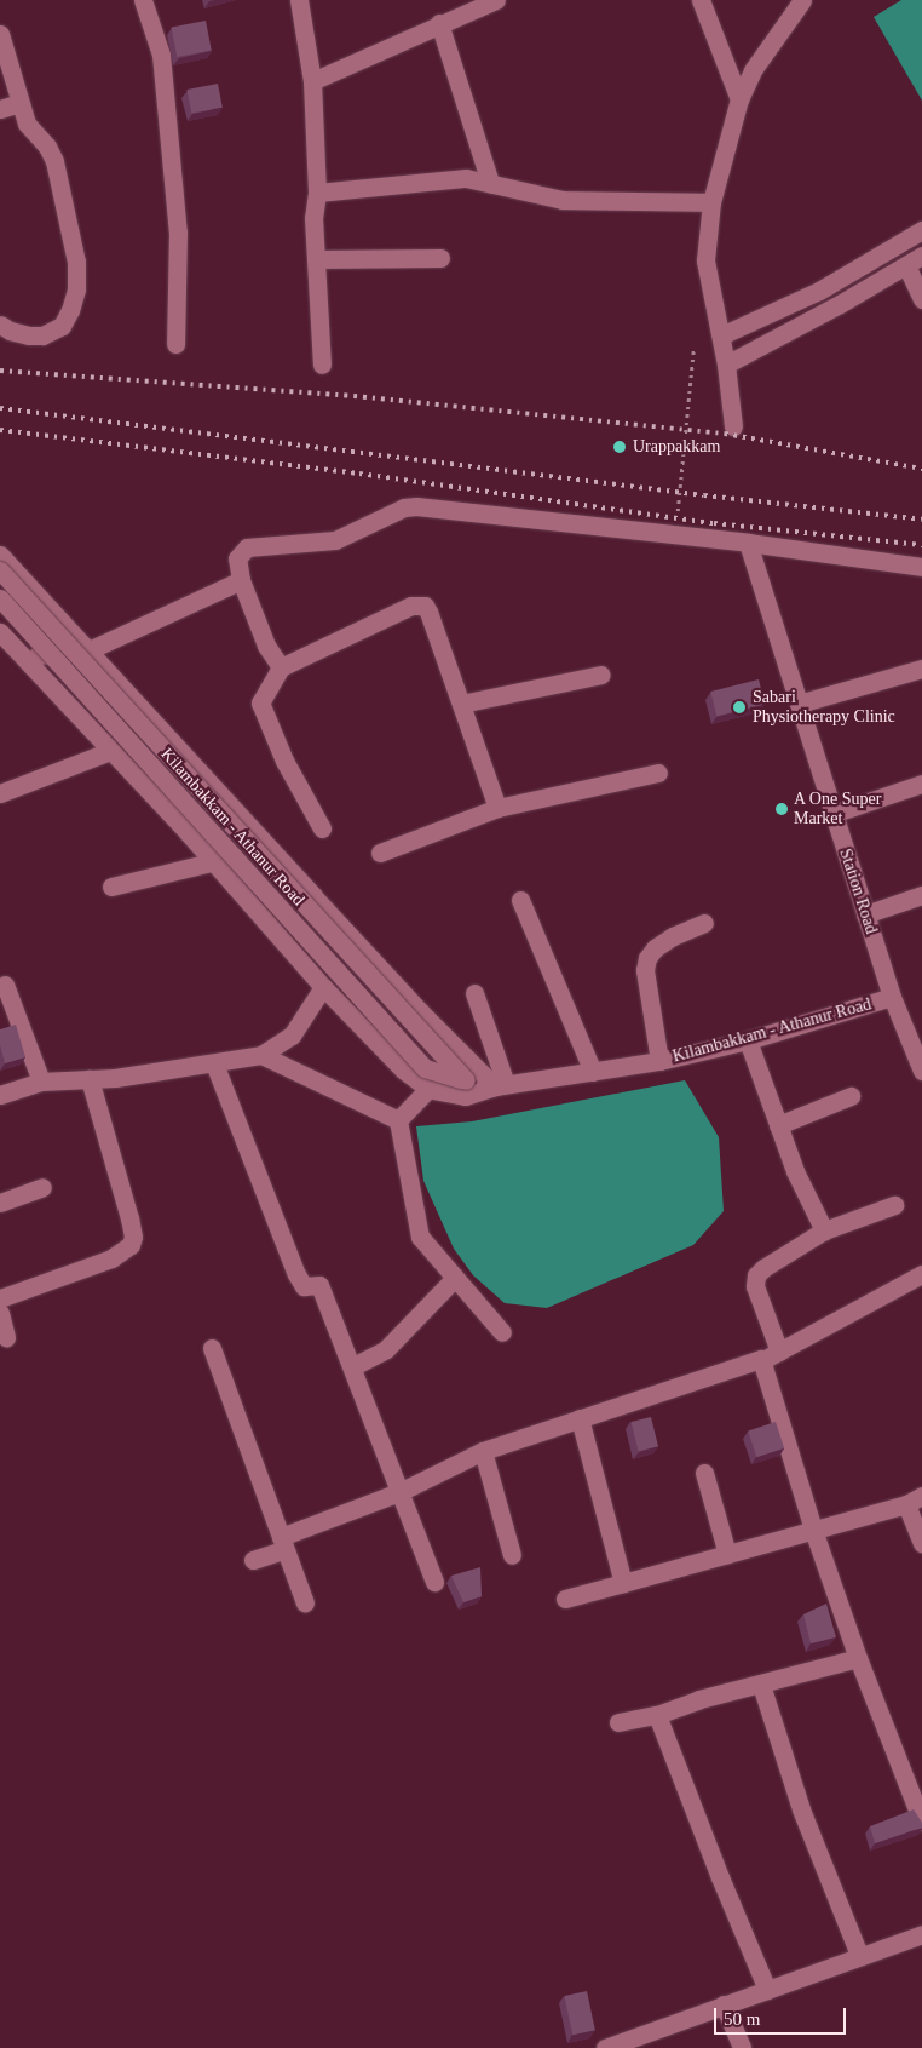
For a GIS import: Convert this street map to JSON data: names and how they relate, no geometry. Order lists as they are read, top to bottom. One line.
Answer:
{"streets":{"street":["Kilambakkam - Athanur Road","Station Road"]},"crossings":[["Kilambakkam - Athanur Road","Station Road"]],"places":["Urappakkam","Sabari Physiotherapy Clinic","A One Super Market"],"scale_bar":"50 m"}
